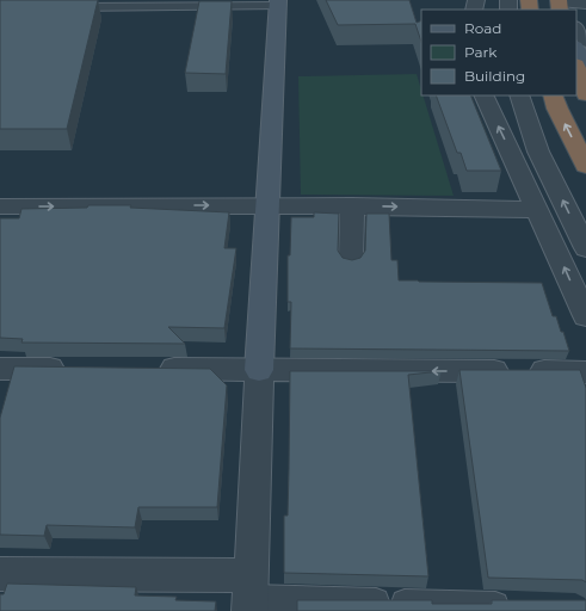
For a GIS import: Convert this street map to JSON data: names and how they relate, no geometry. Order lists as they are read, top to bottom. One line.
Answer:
{"legend":["Road","Park","Building"]}
